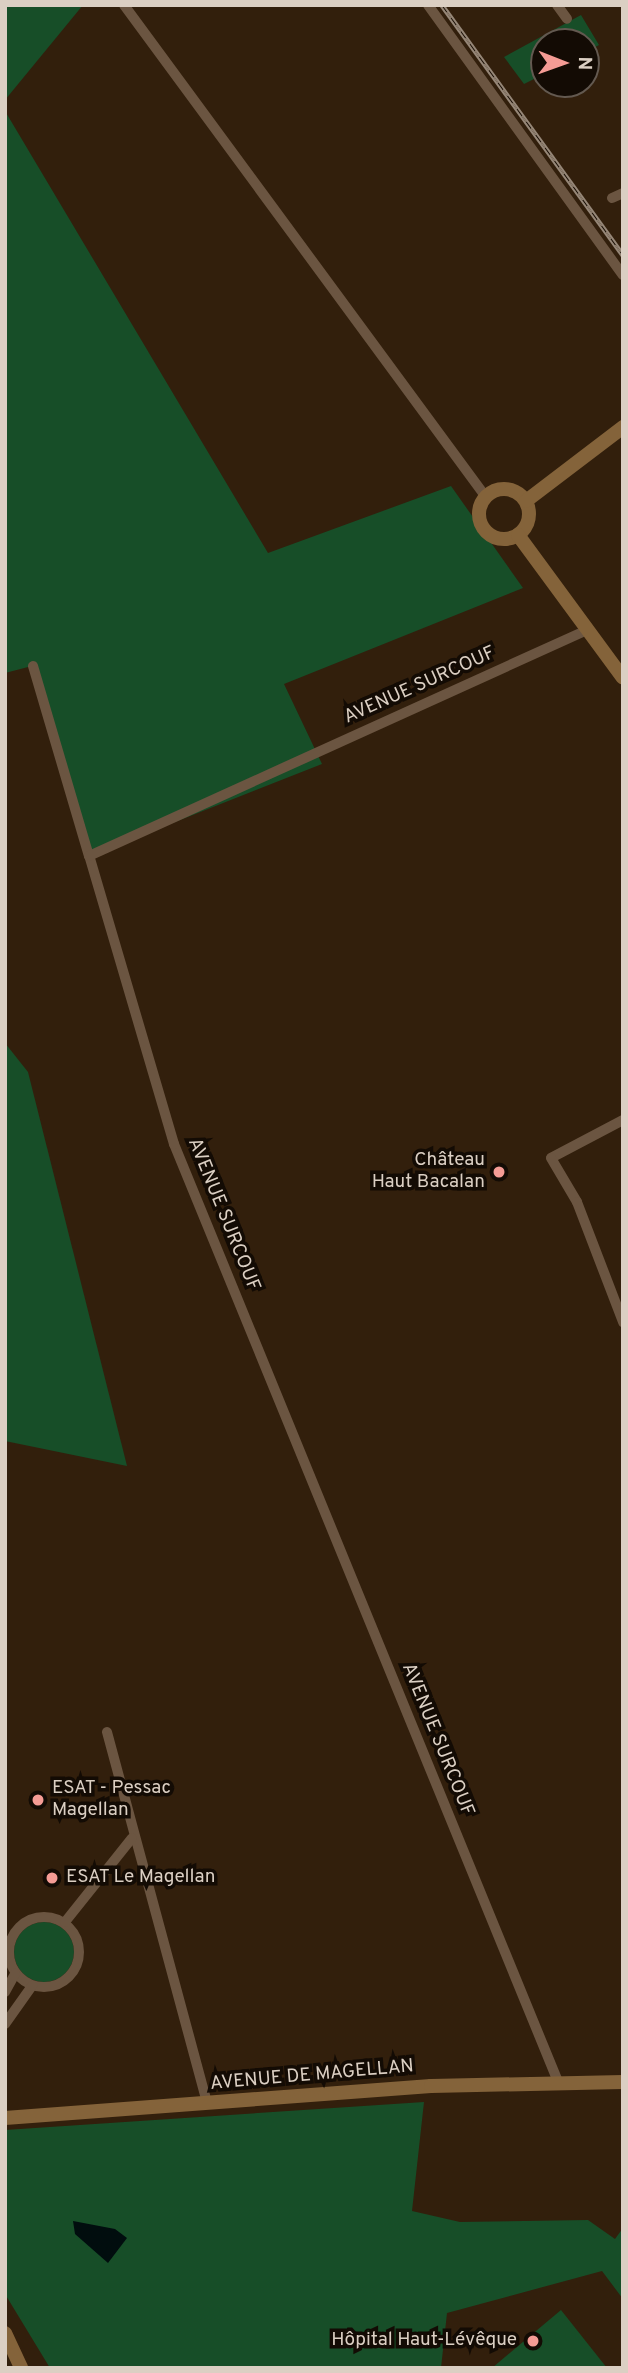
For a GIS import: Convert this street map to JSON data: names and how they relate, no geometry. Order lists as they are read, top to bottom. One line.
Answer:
{"streets":{"street":["AVENUE SURCOUF","AVENUE DE MAGELLAN"]},"crossings":[["AVENUE SURCOUF","AVENUE DE MAGELLAN"]],"places":["Château Haut Bacalan","ESAT - Pessac Magellan","ESAT Le Magellan","Hôpital Haut-Lévêque"],"north":"right"}
